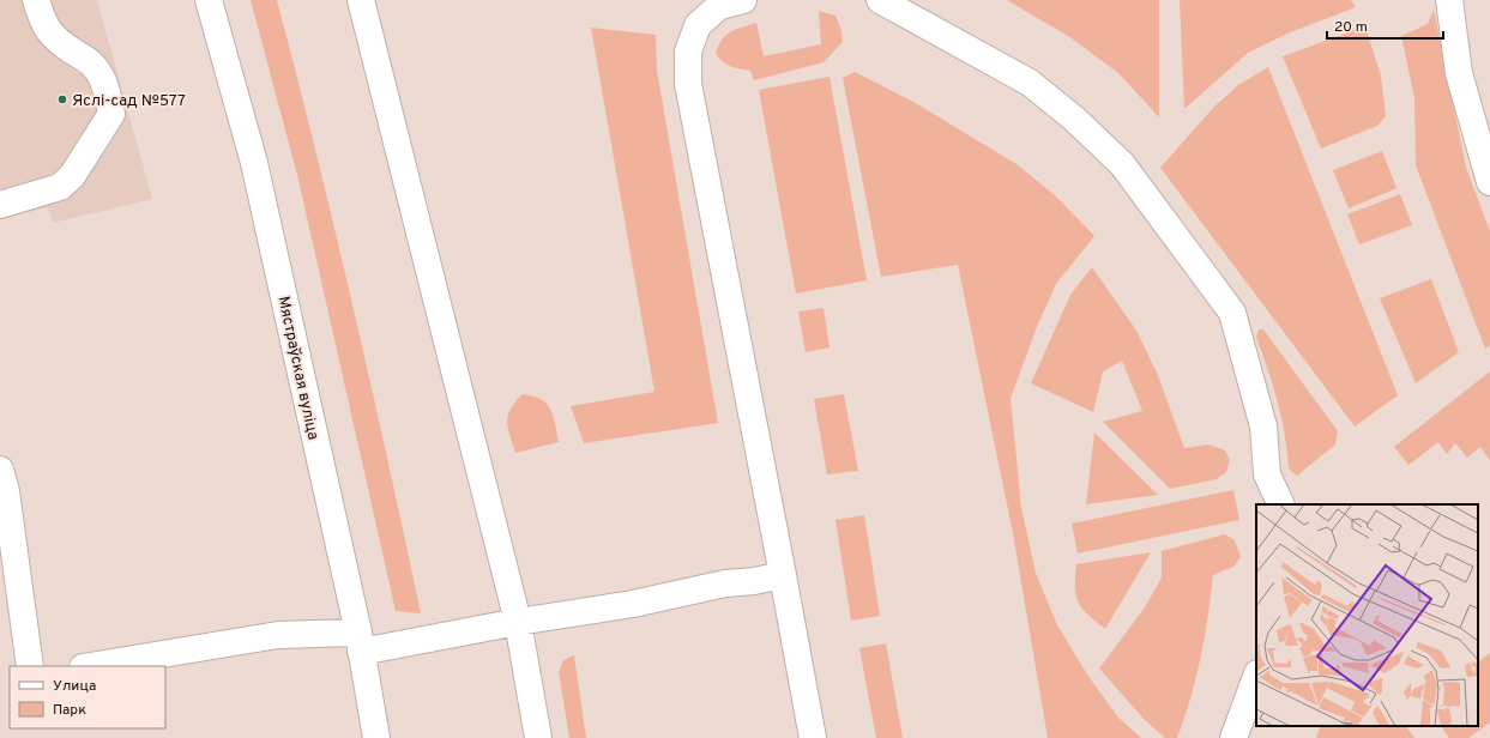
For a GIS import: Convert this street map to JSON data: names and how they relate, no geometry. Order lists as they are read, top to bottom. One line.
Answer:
{"streets":{"street":["Мястраўская вуліца"]},"places":["Яслі-сад №577"],"legend":["Улица","Парк"],"scale_bar":"20 m"}
